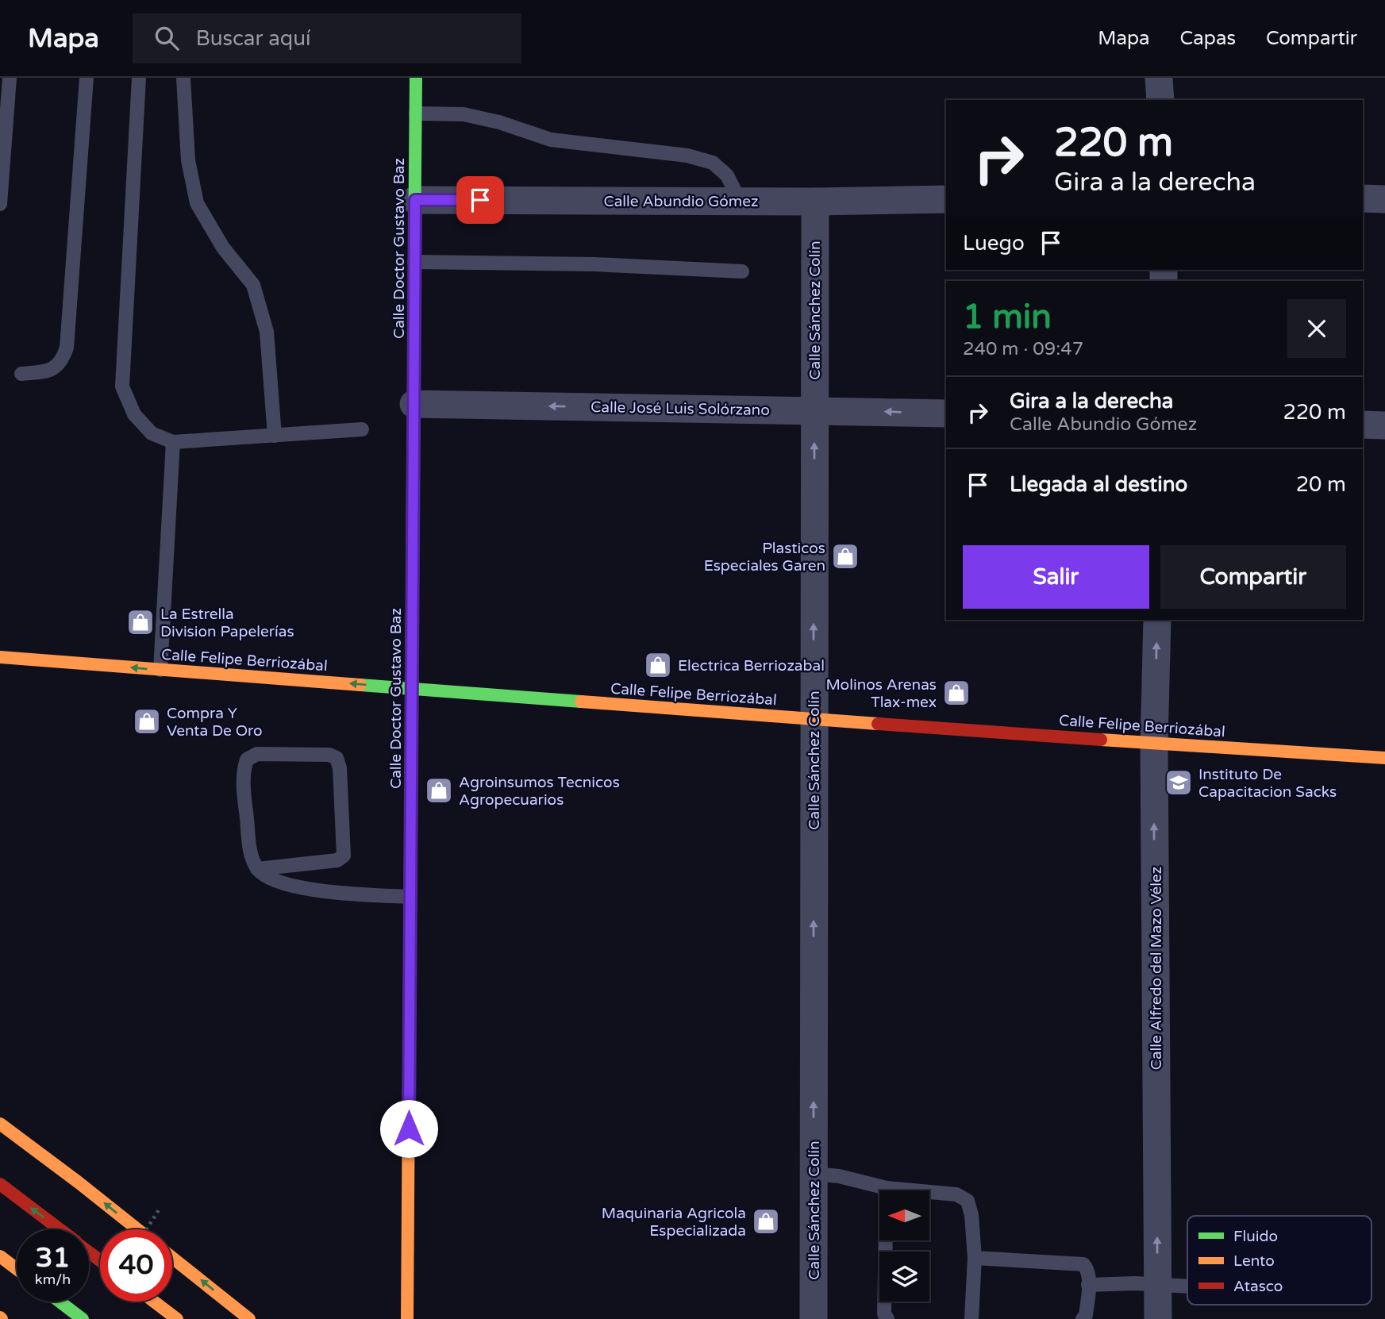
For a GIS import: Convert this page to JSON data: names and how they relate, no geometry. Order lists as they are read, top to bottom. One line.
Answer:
{"streets":{"main road":["Calle Doctor Gustavo Baz","Calle Felipe Berriozábal"],"street":["Calle Abundio Gómez","Calle Sánchez Colín","Calle José Luis Solórzano","Calle Alfredo del Mazo Vélez"]},"crossings":[["Calle Abundio Gómez","Calle Doctor Gustavo Baz"],["Calle Abundio Gómez","Calle Sánchez Colín"],["Calle Doctor Gustavo Baz","Calle José Luis Solórzano"],["Calle Doctor Gustavo Baz","Calle Felipe Berriozábal"],["Calle Sánchez Colín","Calle José Luis Solórzano"],["Calle Sánchez Colín","Calle Felipe Berriozábal"],["Calle Felipe Berriozábal","Calle Alfredo del Mazo Vélez"]],"one_way":["Calle Sánchez Colín","Calle José Luis Solórzano","Calle Alfredo del Mazo Vélez"],"places":{"shop":["Plasticos Especiales Garen","La Estrella Division Papelerías","Electrica Berriozabal","Molinos Arenas Tlax-mex","Compra Y Venta De Oro","Agroinsumos Tecnicos Agropecuarios","Maquinaria Agricola Especializada"],"school or university":["Instituto De Capacitacion Sacks"]},"legend":["Fluido","Lento","Atasco"],"north":"left","page":{"header":"Mapa","search":"Buscar aquí","nav":["Mapa","Capas","Compartir"],"turn":["220 m","Gira a la derecha"],"then":"Luego","heading":["1 min","240 m · 09:47"],"list":[{"name":"Gira a la derecha","note":"Calle Abundio Gómez","value":"220 m"},{"name":"Llegada al destino","value":"20 m"}],"buttons":["Salir","Compartir"],"speed":"31 km/h","limit":"40"}}
